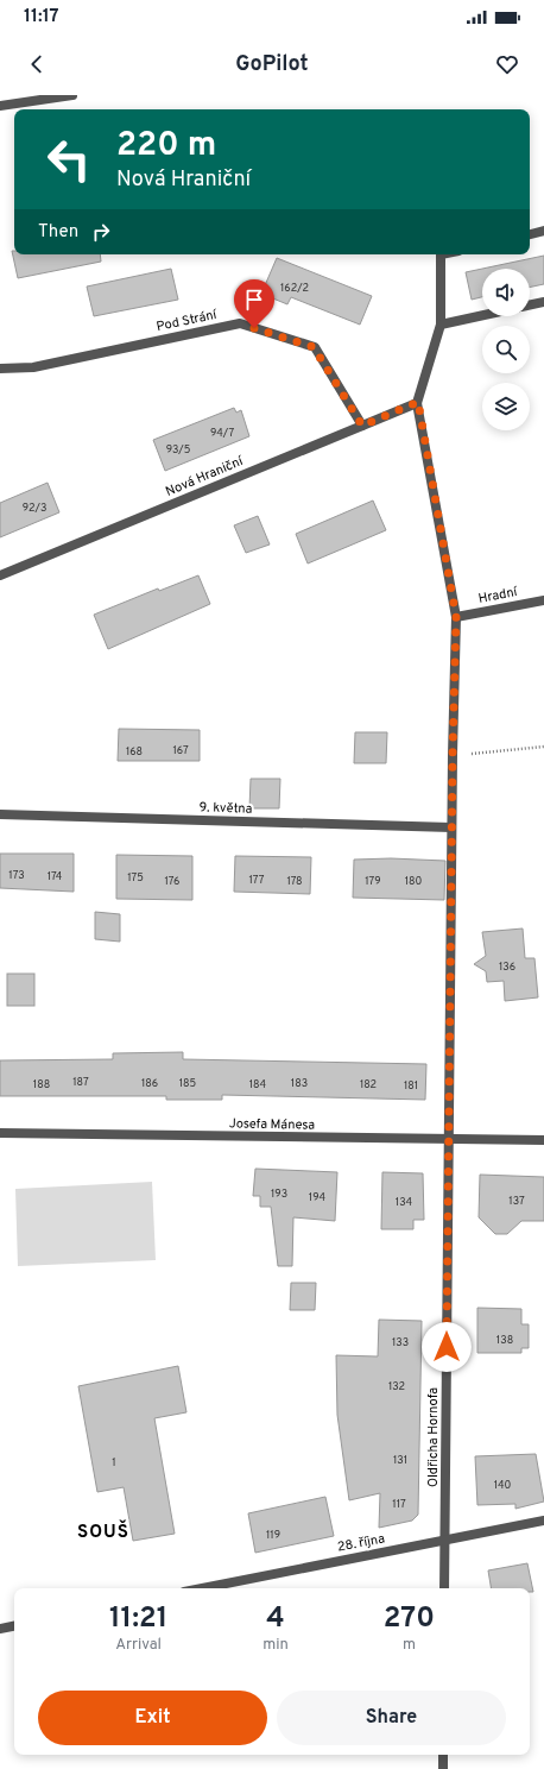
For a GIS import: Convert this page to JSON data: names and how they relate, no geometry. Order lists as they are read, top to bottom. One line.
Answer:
{"streets":{"street":["Pod Strání","Nová Hraniční","Hradní","9. května","Josefa Mánesa","Oldřicha Hornofa","28. října"]},"crossings":[["Pod Strání","Nová Hraniční"],["Nová Hraniční","Oldřicha Hornofa"],["Hradní","Oldřicha Hornofa"],["9. května","Oldřicha Hornofa"],["Josefa Mánesa","Oldřicha Hornofa"],["Oldřicha Hornofa","28. října"]],"districts":["SOUŠ"],"house_numbers":["162/2","94/7","93/5","92/3","167","168","173","174","175","177","176","178","179","180","136","187","186","185","183","188","184","182","181","193","194","137","134","138","133","132","131","1","140","117","119"],"page":{"status":"11:17","header":"GoPilot","turn":["220 m","Nová Hraniční"],"then":"Then","eta":["11:21","Arrival","4","min","270","m"],"buttons":["Exit","Share"]}}
